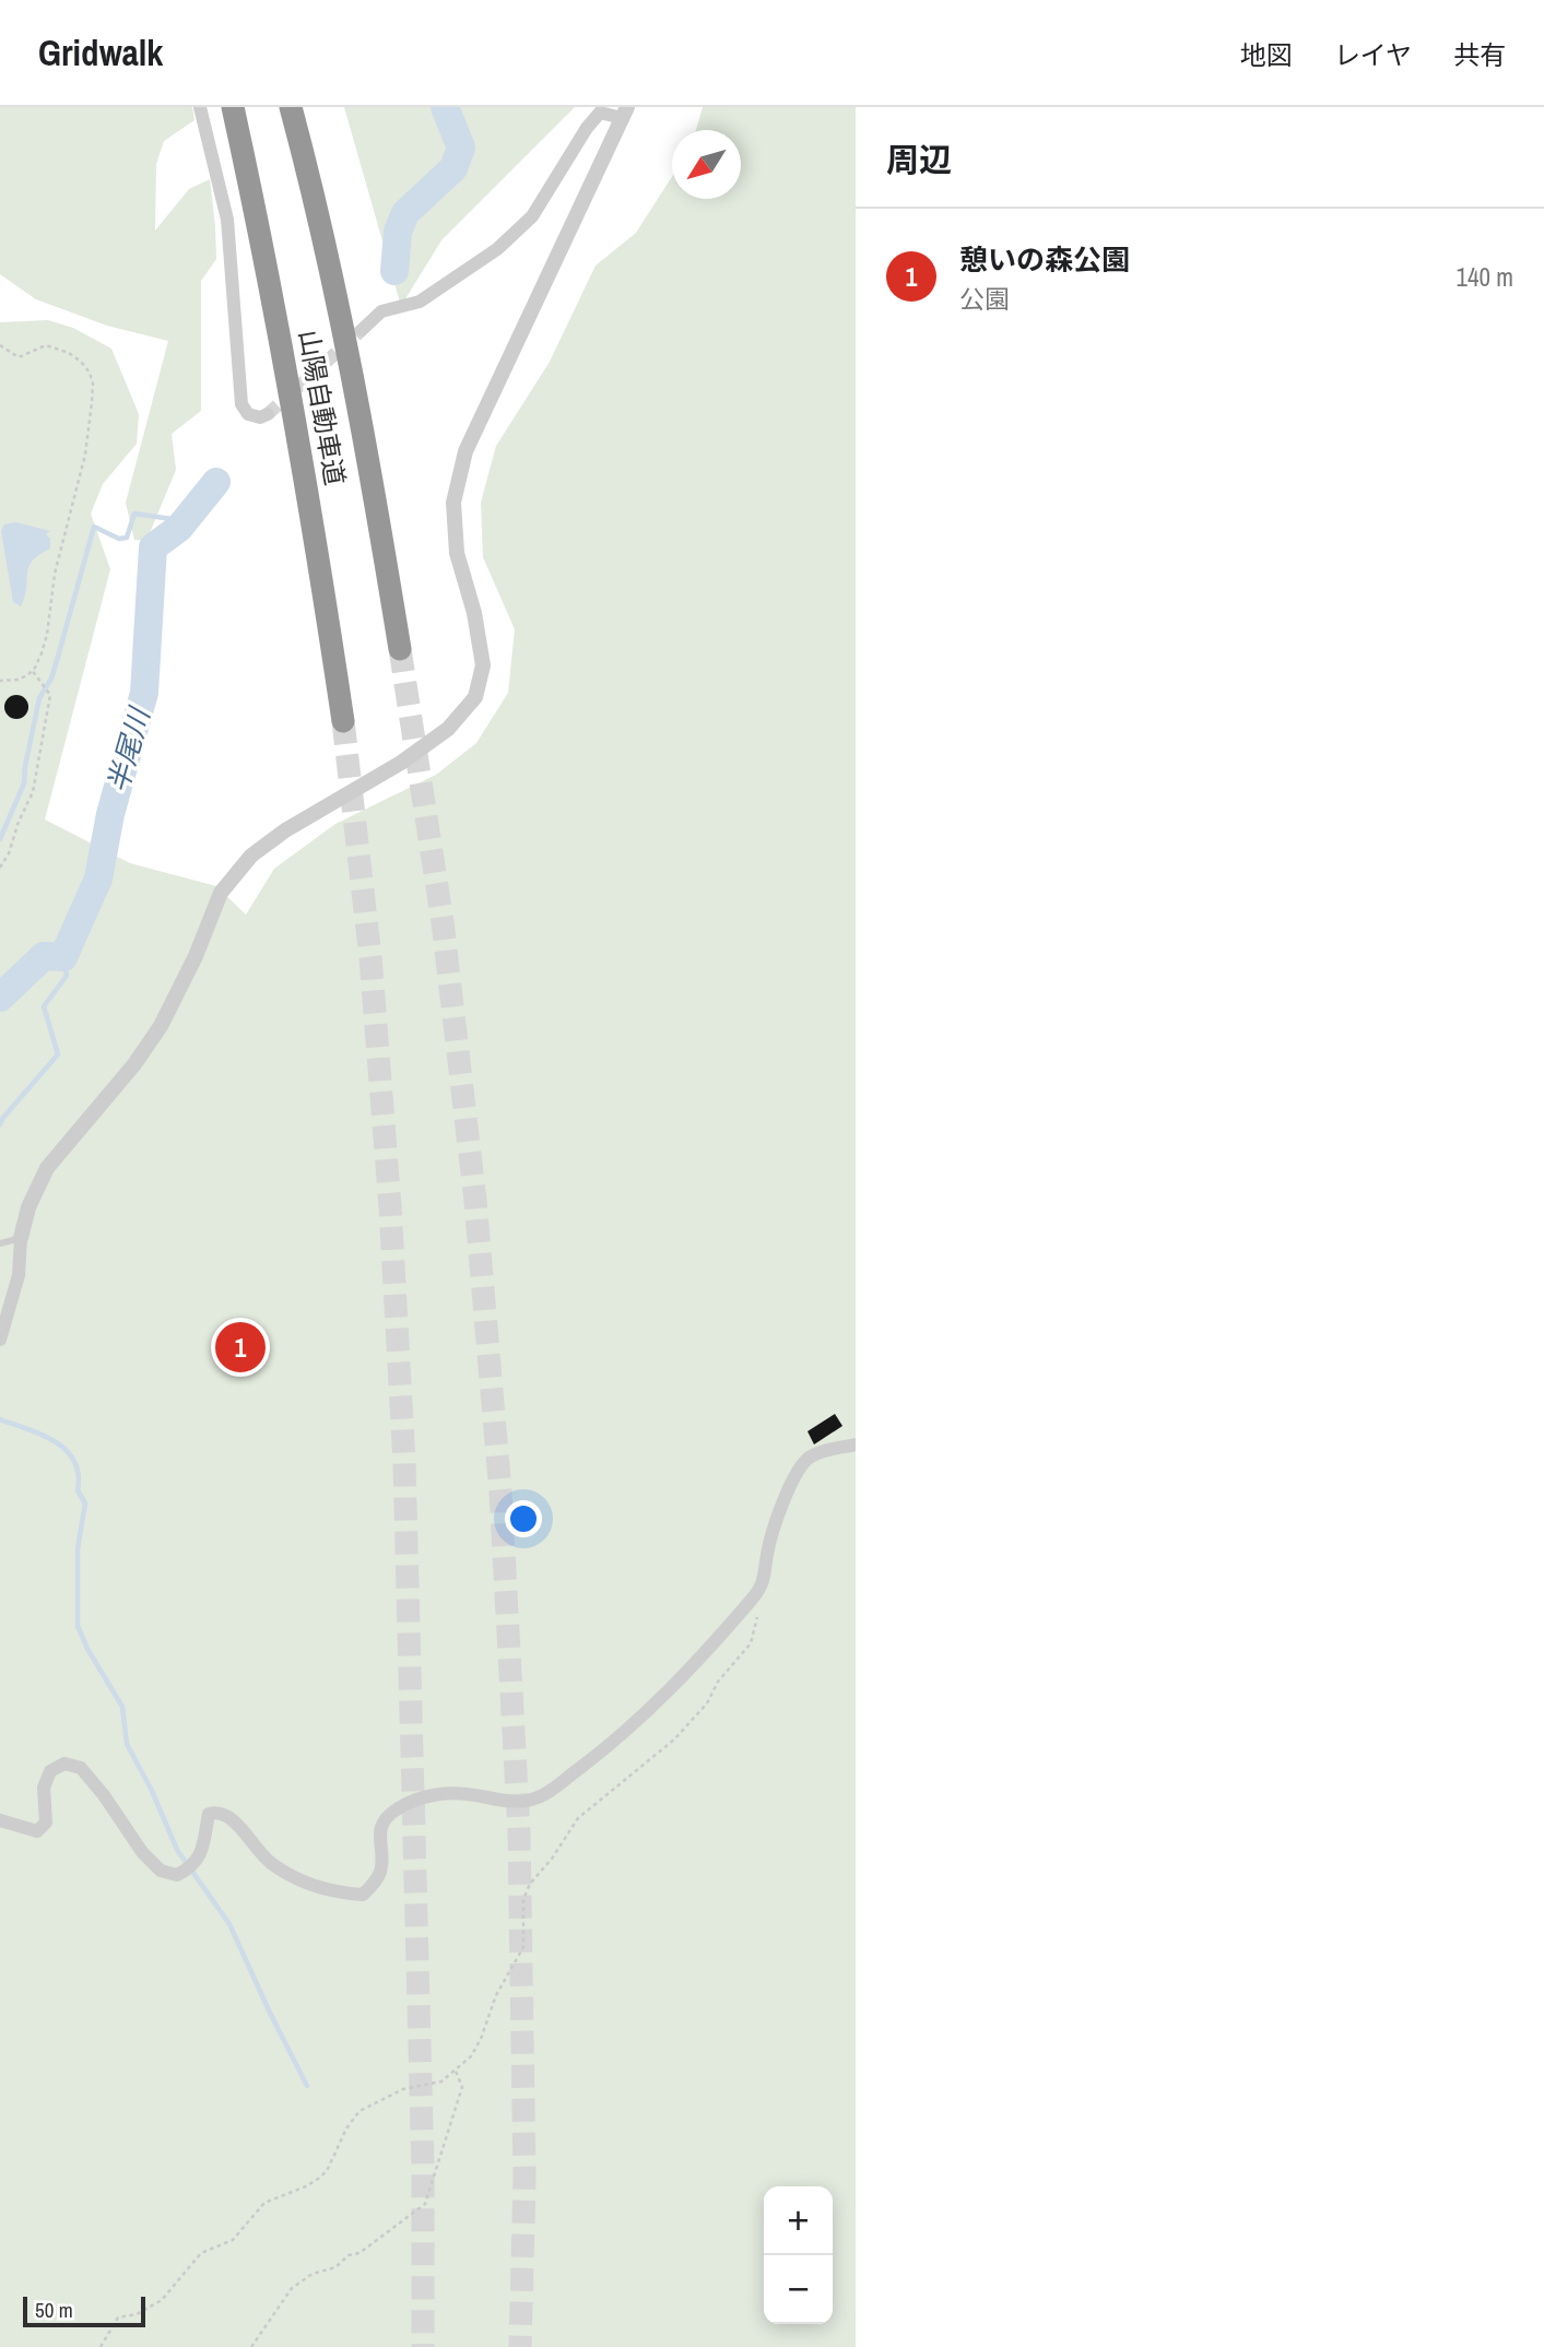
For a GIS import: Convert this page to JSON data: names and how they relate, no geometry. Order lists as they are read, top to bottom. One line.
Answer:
{"streets":{"highway":["山陽自動車道"]},"water":["半尾川"],"scale_bar":"50 m","north":"bottom left","page":{"header":"Gridwalk","nav":["地図","レイヤ","共有"],"heading":"周辺","list":[{"mark":"1","name":"憩いの森公園","note":"公園","value":"140 m"}],"pins":"1","map_buttons":["+","−"],"scale":"50 m"}}
